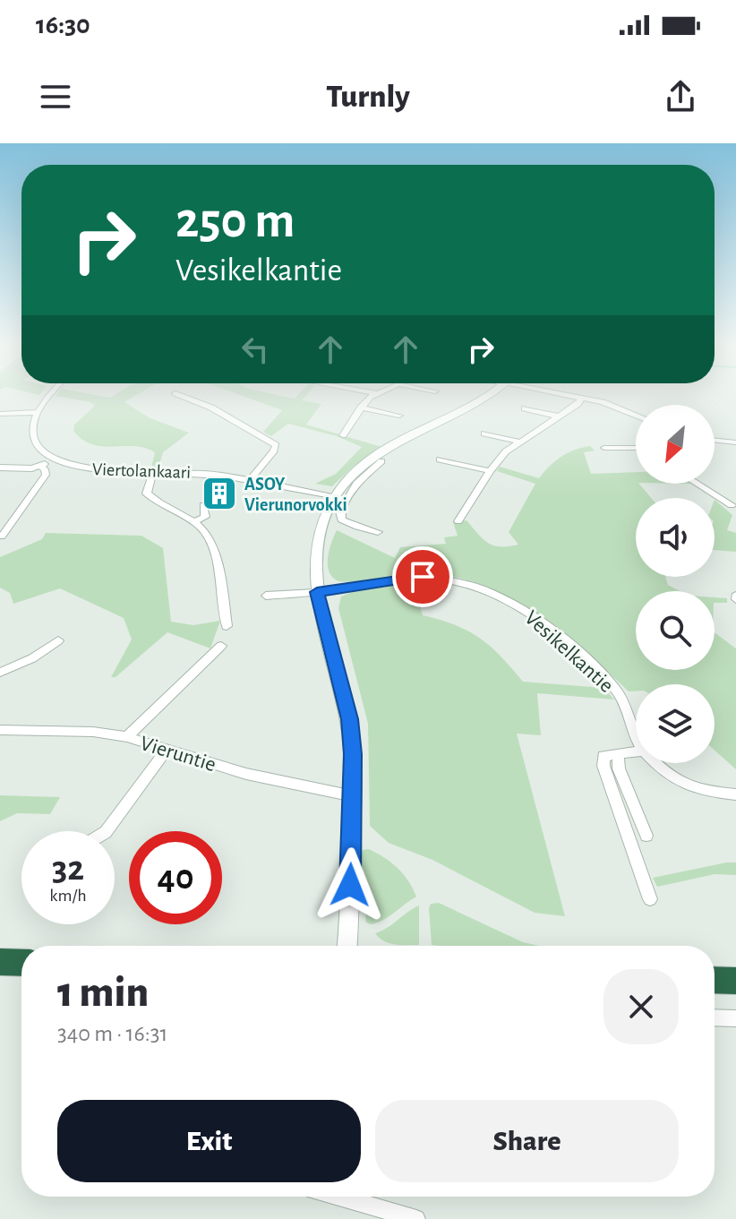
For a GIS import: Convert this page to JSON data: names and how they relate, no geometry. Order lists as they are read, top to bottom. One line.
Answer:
{"streets":{"street":["Viertolankaari","Vesikelkantie","Vieruntie"]},"places":{"building":["ASOY Vierunorvokki"]},"north":"bottom left","page":{"status":"16:30","header":"Turnly","turn":["250 m","Vesikelkantie"],"speed":"32 km/h","limit":"40","heading":["1 min","340 m · 16:31"],"buttons":["Exit","Share"]}}
